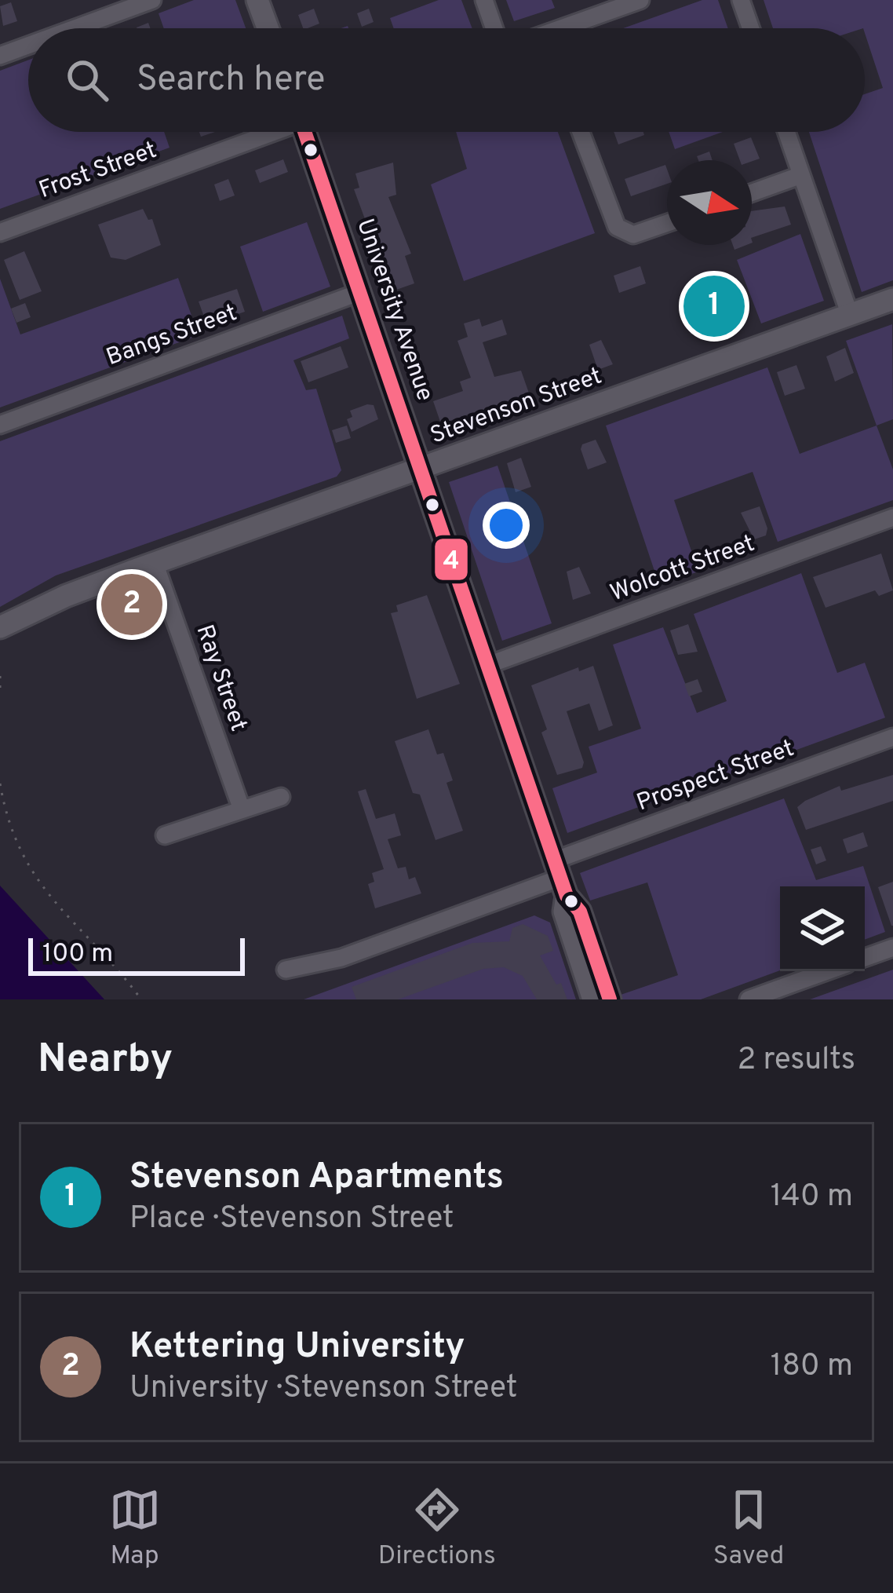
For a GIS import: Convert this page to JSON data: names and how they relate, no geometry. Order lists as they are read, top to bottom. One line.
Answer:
{"streets":{"street":["Frost Street","University Avenue","Bangs Street","Stevenson Street","Wolcott Street","Ray Street","Prospect Street"]},"crossings":[["University Avenue","Bangs Street"],["University Avenue","Stevenson Street"],["University Avenue","Wolcott Street"],["University Avenue","Prospect Street"],["Stevenson Street","Ray Street"]],"lines":["transit line 4"],"scale_bar":"100 m","north":"right","page":{"search":"Search here","pins":["1","2"],"scale":"100 m","heading":["Nearby","2 results"],"list":[{"mark":"1","name":"Stevenson Apartments","note":"Place · Stevenson Street","value":"140 m"},{"mark":"2","name":"Kettering University","note":"University · Stevenson Street","value":"180 m"}],"nav":["Map","Directions","Saved"]}}
